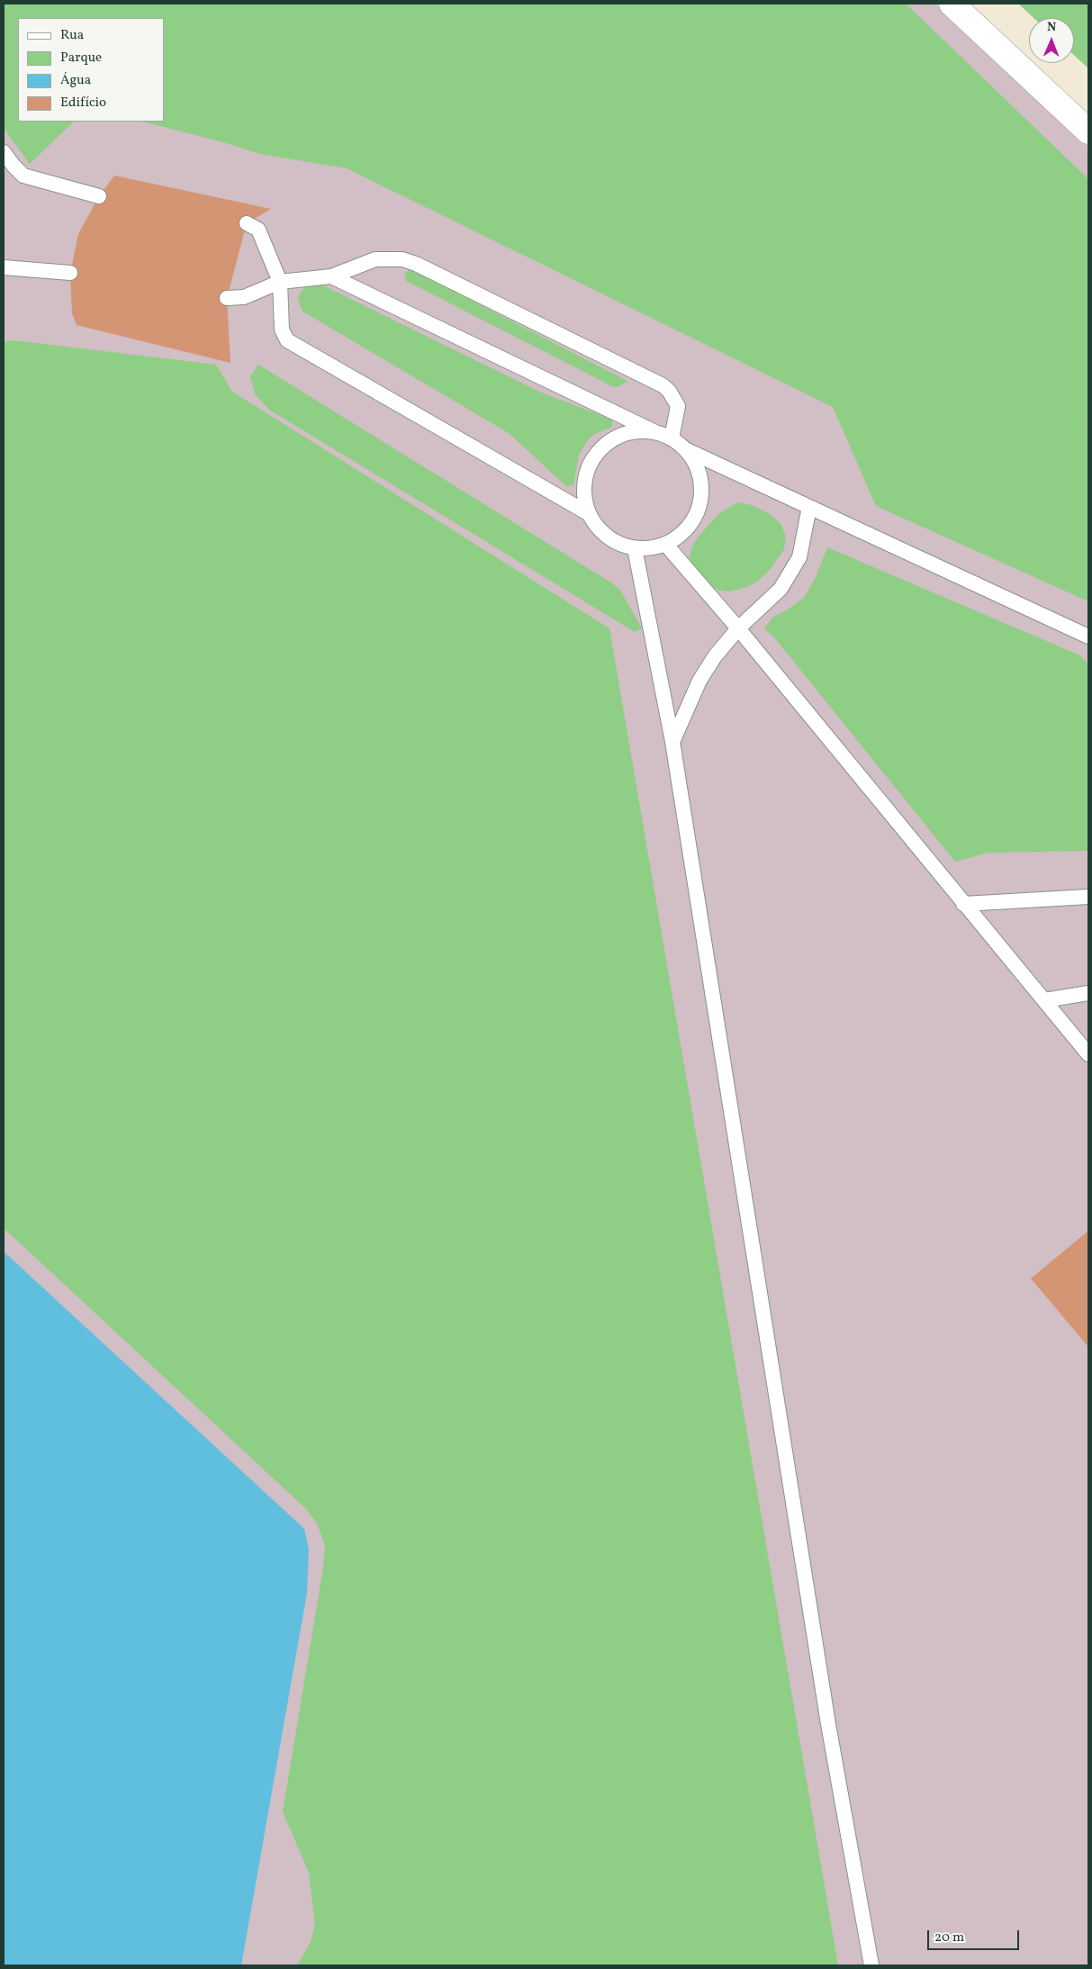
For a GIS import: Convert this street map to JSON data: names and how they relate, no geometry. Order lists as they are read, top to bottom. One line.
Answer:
{"legend":["Rua","Parque","Água","Edifício"],"scale_bar":"20 m","north":"top"}
